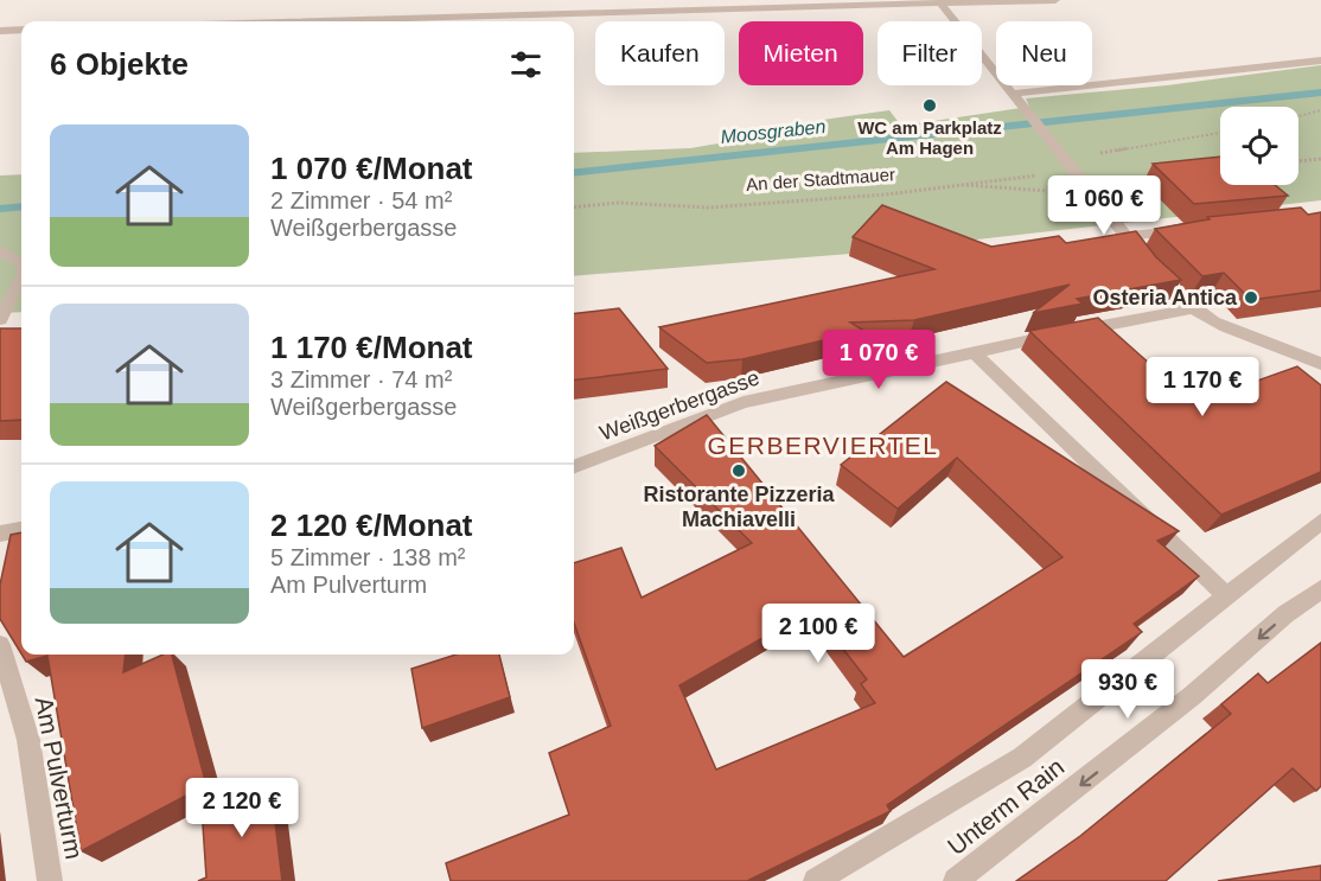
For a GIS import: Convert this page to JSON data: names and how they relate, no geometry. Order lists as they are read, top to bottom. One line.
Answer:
{"streets":{"street":["Weißgerbergasse","Am Pulverturm","Unterm Rain"],"path":["An der Stadtmauer"]},"districts":["GERBERVIERTEL"],"water":["Moosgraben"],"places":["WC am Parkplatz Am Hagen","Osteria Antica","Ristorante Pizzeria Machiavelli"],"page":{"chip":["Kaufen","Mieten","Filter","Neu"],"heading":"6 Objekte","list":[{"name":"1 070 €/Monat","note":"2 Zimmer · 54 m² · Weißgerbergasse"},{"name":"1 170 €/Monat","note":"3 Zimmer · 74 m² · Weißgerbergasse"},{"name":"2 120 €/Monat","note":"5 Zimmer · 138 m² · Am Pulverturm"}],"price":["1 060 €","1 070 €","1 170 €","2 100 €","930 €","2 120 €"]}}
